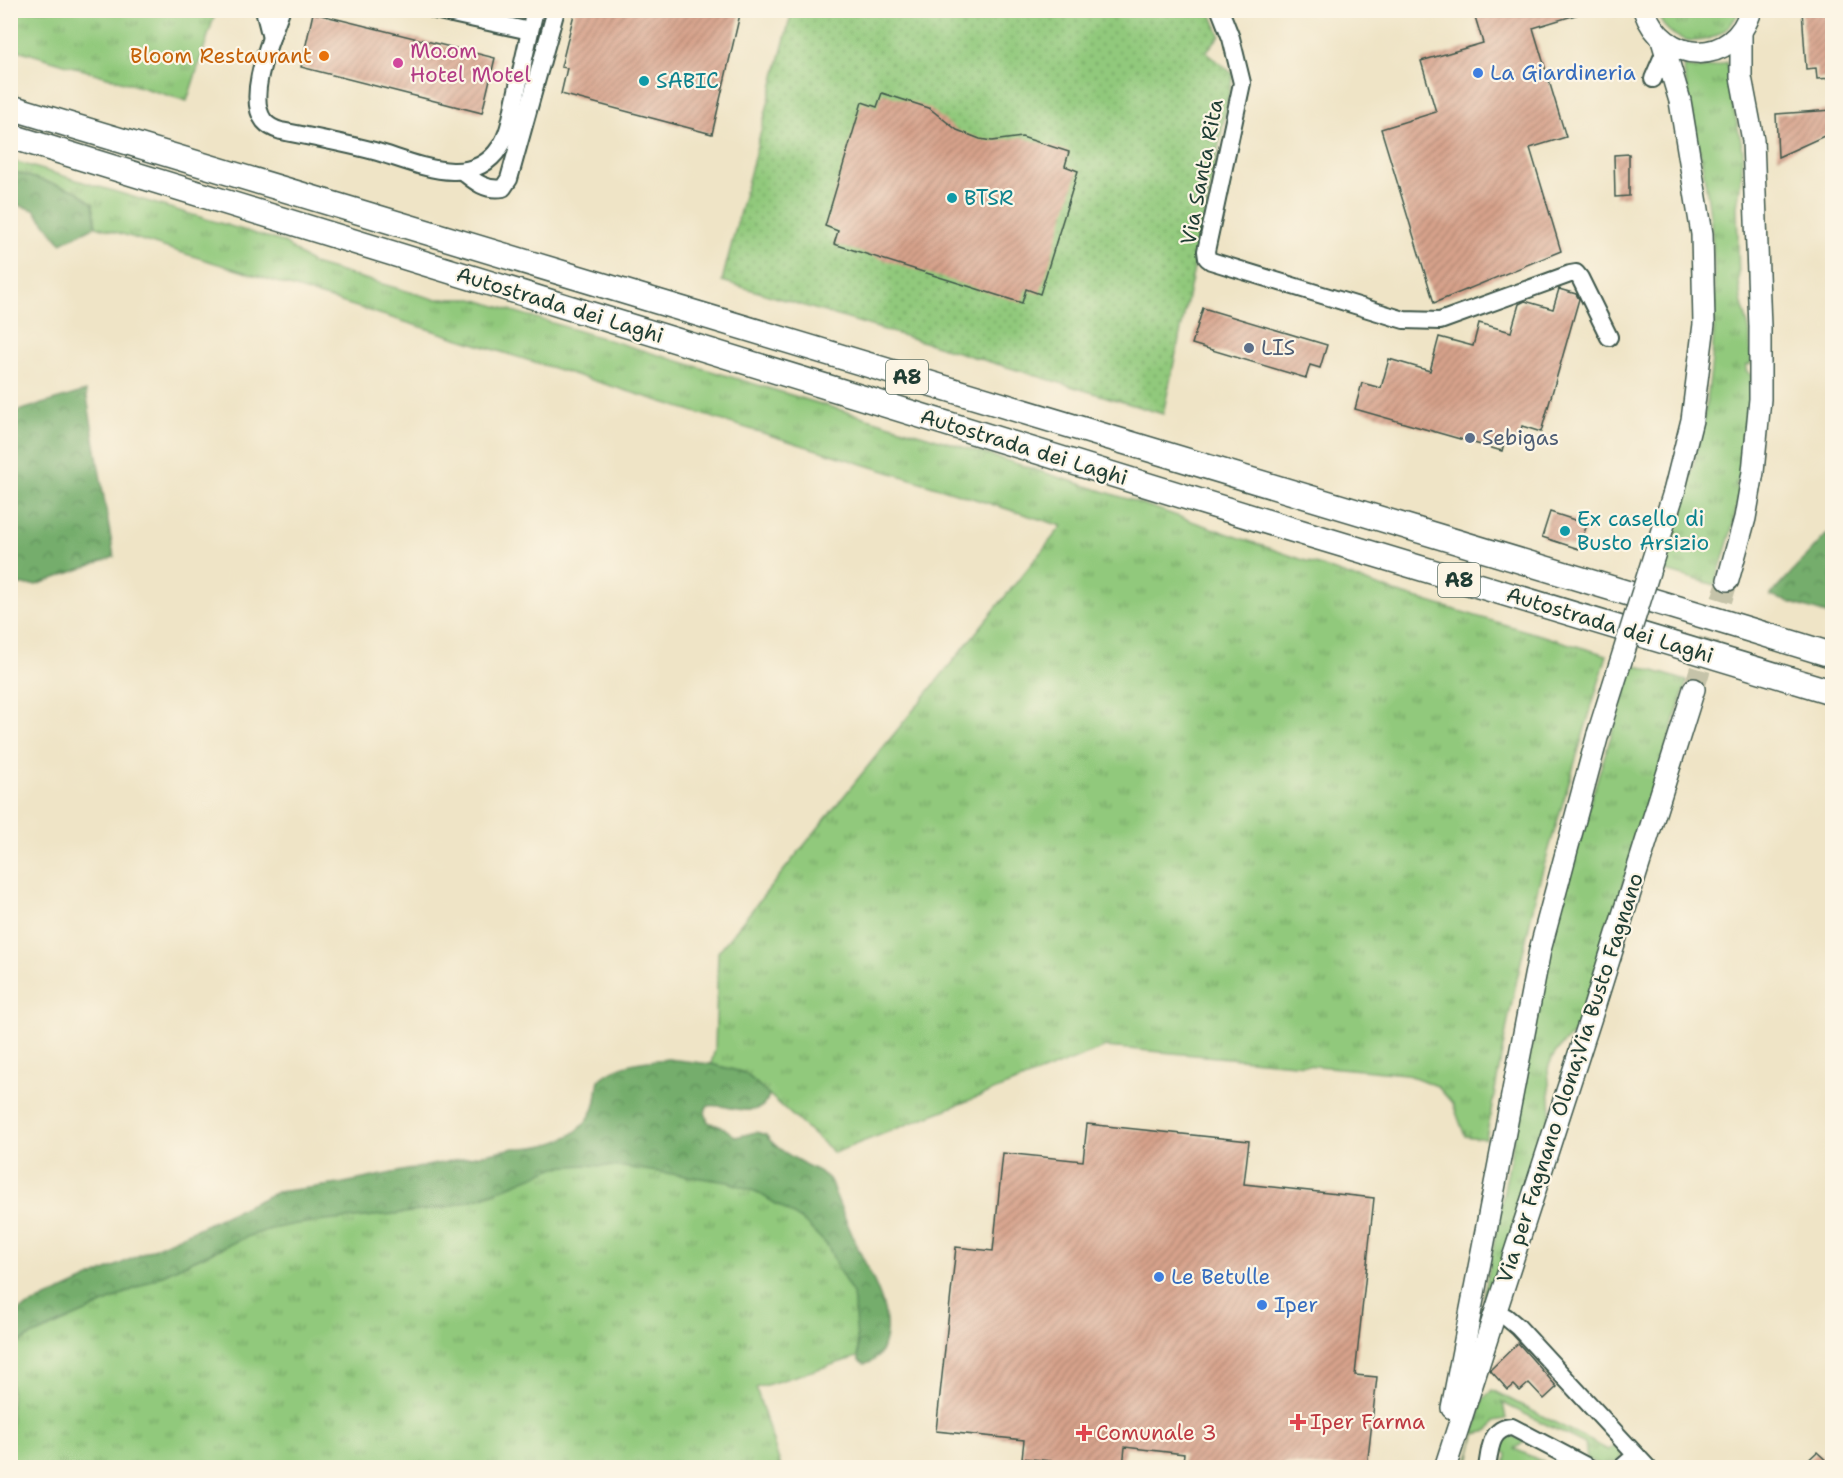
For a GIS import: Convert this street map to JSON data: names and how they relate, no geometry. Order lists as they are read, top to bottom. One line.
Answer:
{"streets":{"highway":["Autostrada dei Laghi","A8"],"main road":["Via per Fagnano Olona;Via Busto Fagnano"],"street":["Via Santa Rita"]},"places":{"other":["Bloom Restaurant","Mo.om Hotel Motel","La Giardineria","SABIC","BTSR","LIS","Sebigas","Ex casello di Busto Arsizio","Le Betulle","Iper"],"health":["Iper Farma","Comunale 3"]}}
